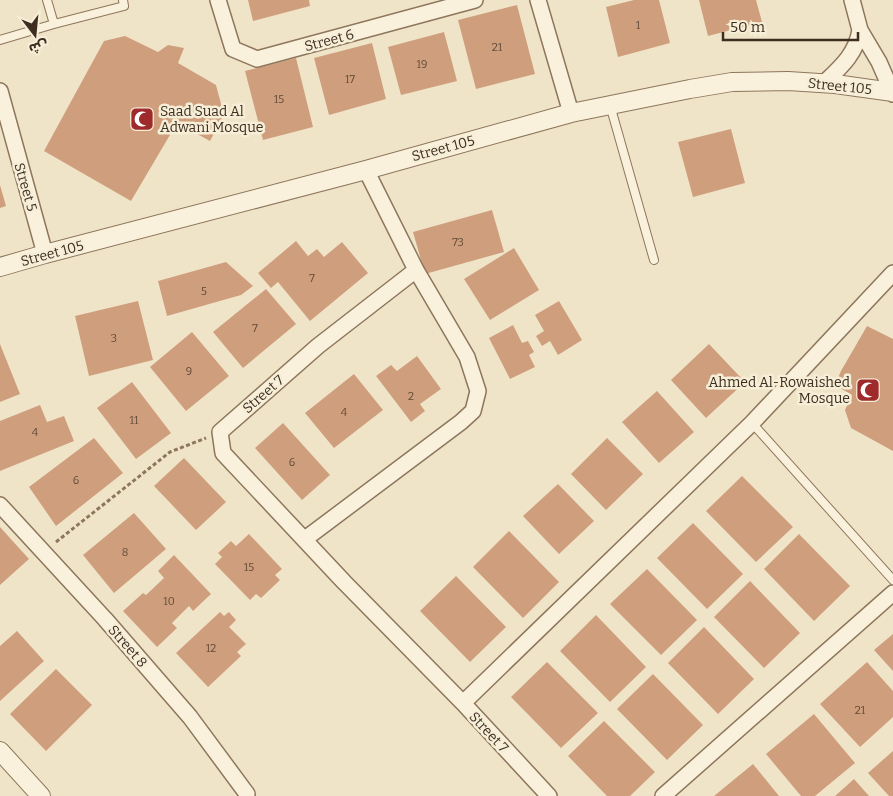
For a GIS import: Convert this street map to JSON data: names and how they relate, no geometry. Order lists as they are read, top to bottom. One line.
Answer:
{"streets":{"street":["Street 6","Street 105","Street 5","Street 7","Street 8"]},"crossings":[["Street 105","Street 5"]],"places":{"mosque":["Saad Suad Al Adwani Mosque","Ahmed Al-Rowaished Mosque"]},"house_numbers":["1","21","19","17","15","73","7","5","7","3","9","2","4","11","4","6","6","8","15","10","12","21"],"scale_bar":"50 m","north":"bottom"}
